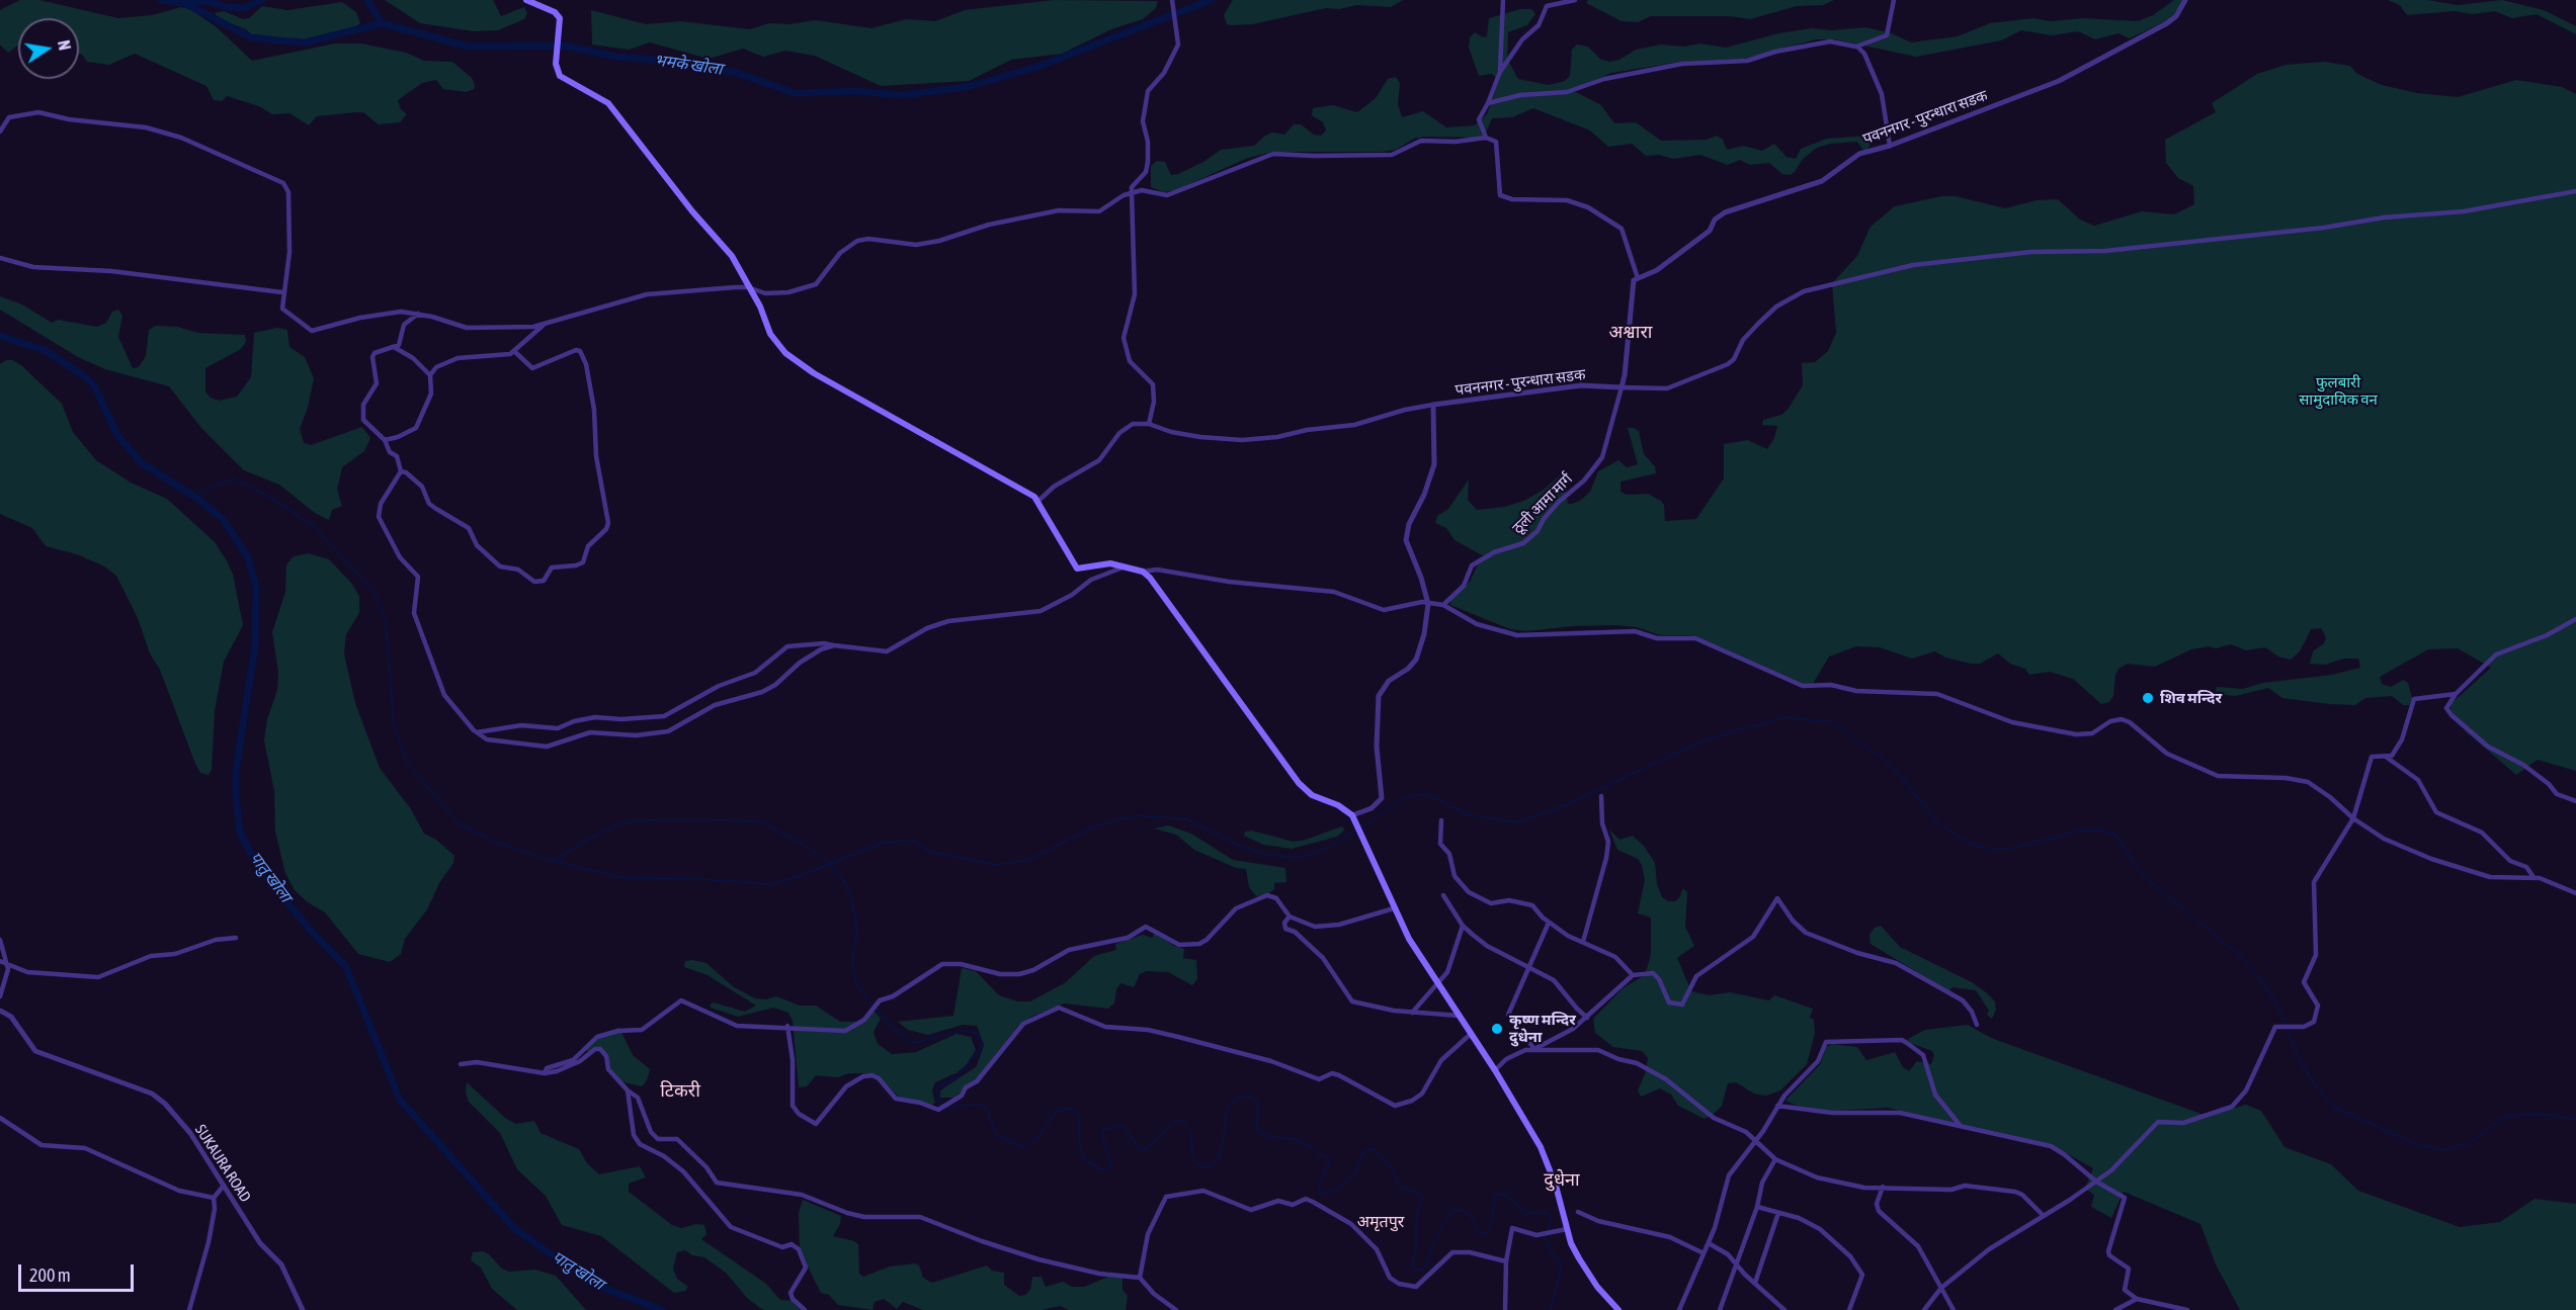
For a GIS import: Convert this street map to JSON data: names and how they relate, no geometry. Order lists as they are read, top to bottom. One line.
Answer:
{"streets":{"street":["पवननगर - पुरन्धारा सडक","ठूली आमा मार्ग","SUKAURA ROAD"]},"crossings":[["पवननगर - पुरन्धारा सडक","ठूली आमा मार्ग"]],"districts":["अश्वारा","टिकरी","दुधेना","अमृतपुर"],"water":["भमके खोला","पातु खोला"],"parks":["फुलबारी सामुदायिक वन"],"places":["शिव मन्दिर","कृष्ण मन्दिर दुधेना"],"scale_bar":"200 m","north":"right"}
